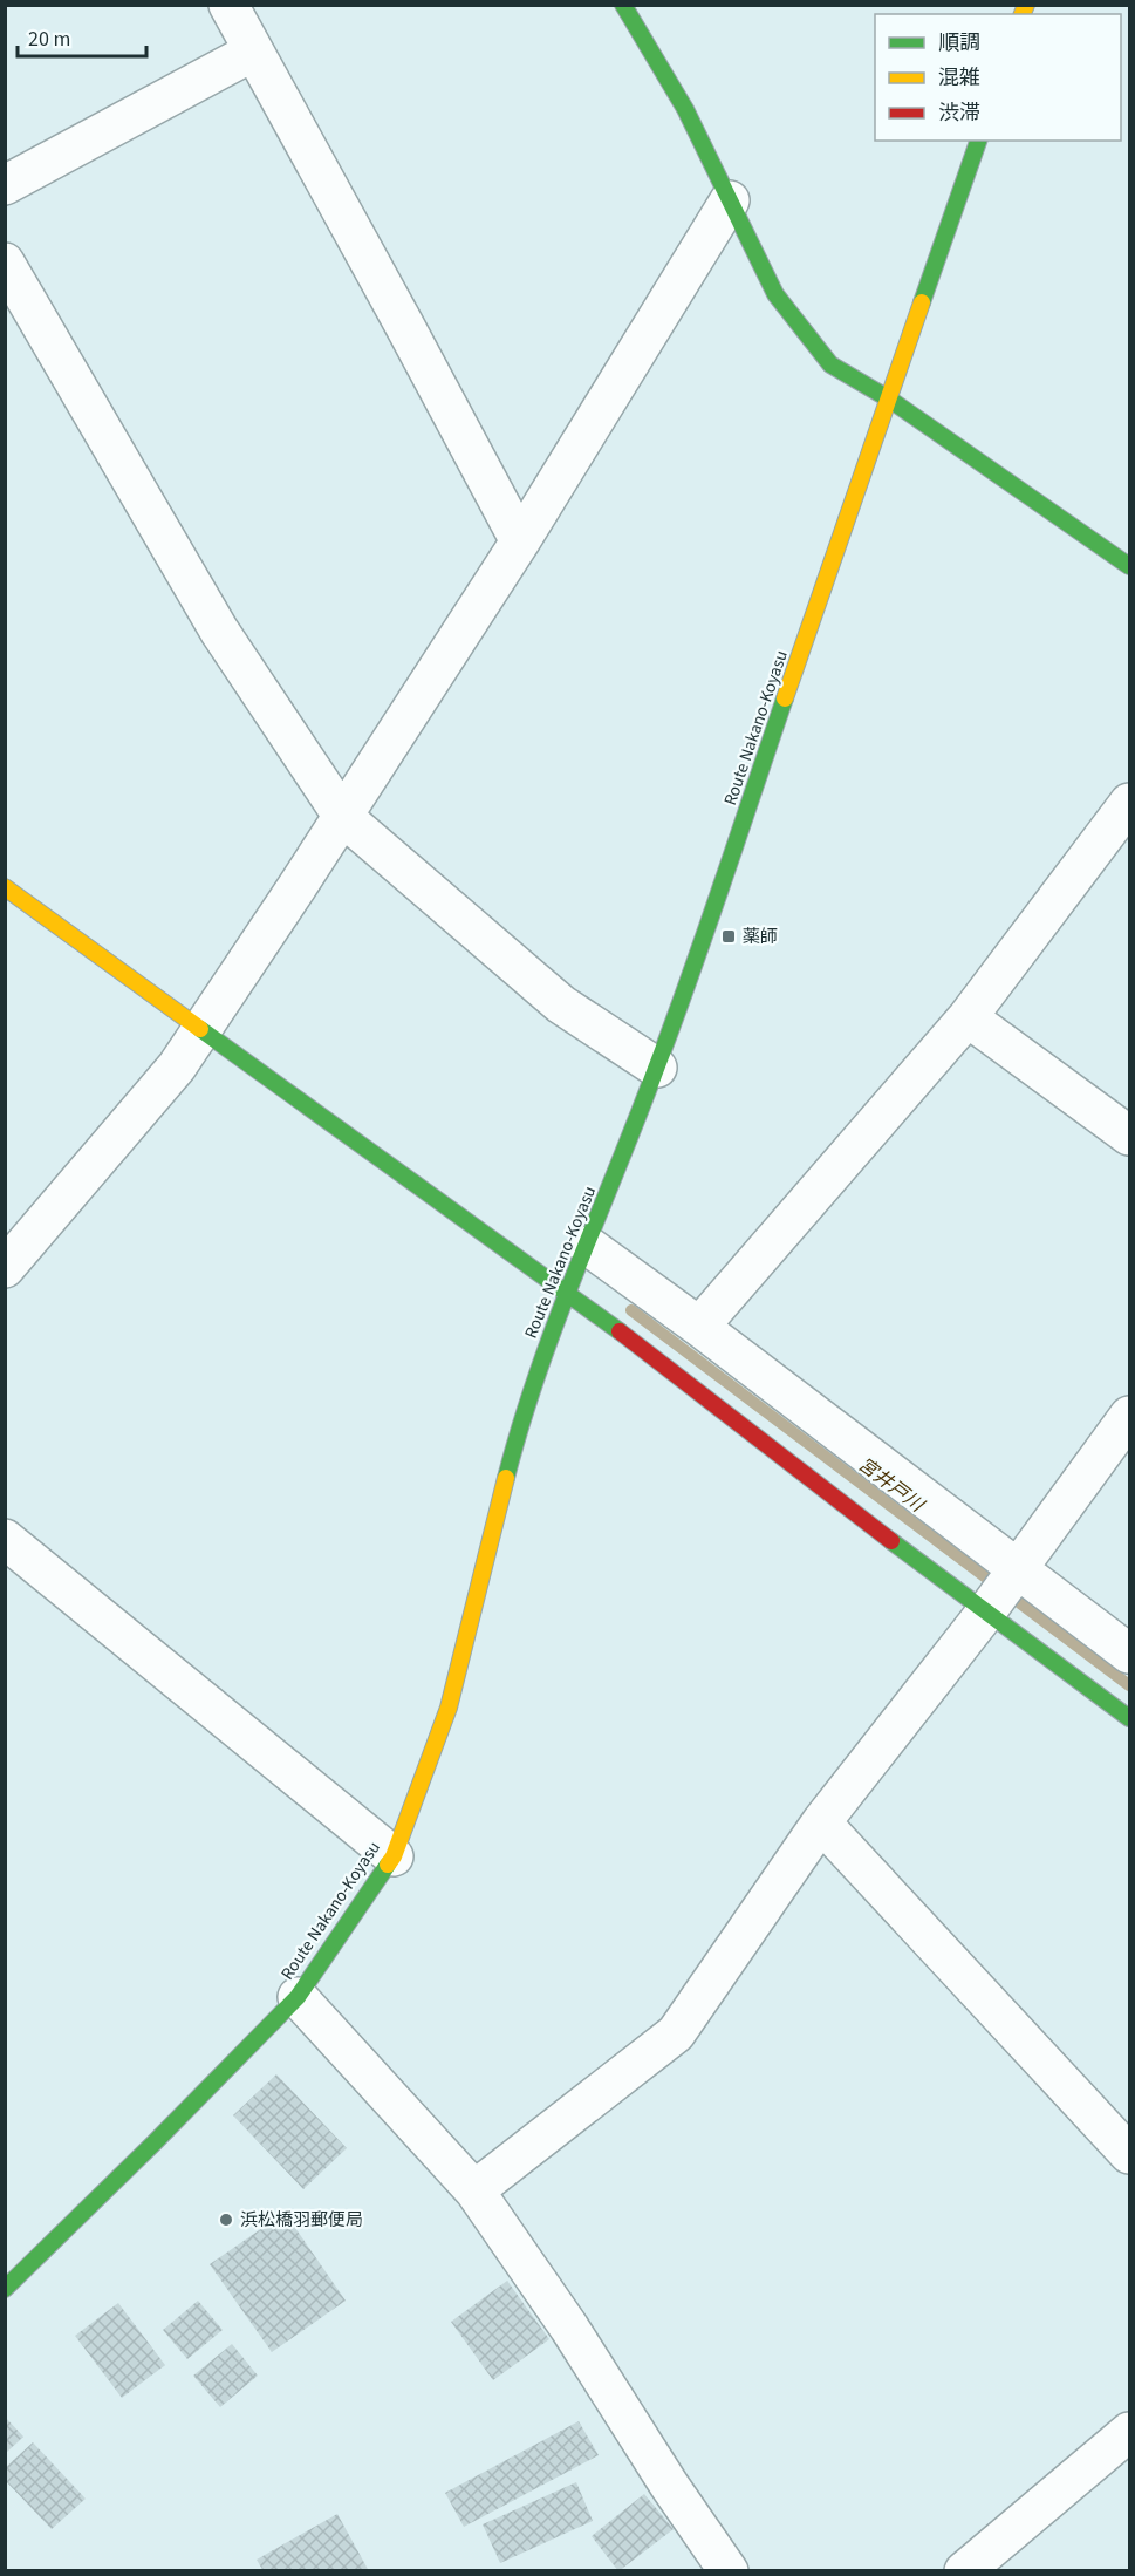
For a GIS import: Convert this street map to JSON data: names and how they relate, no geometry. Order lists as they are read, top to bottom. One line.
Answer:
{"streets":{"main road":["Route Nakano-Koyasu"]},"water":["宮井戸川"],"places":{"transit":["薬師"],"other":["浜松橋羽郵便局"]},"legend":["順調","混雑","渋滞"],"scale_bar":"20 m"}
